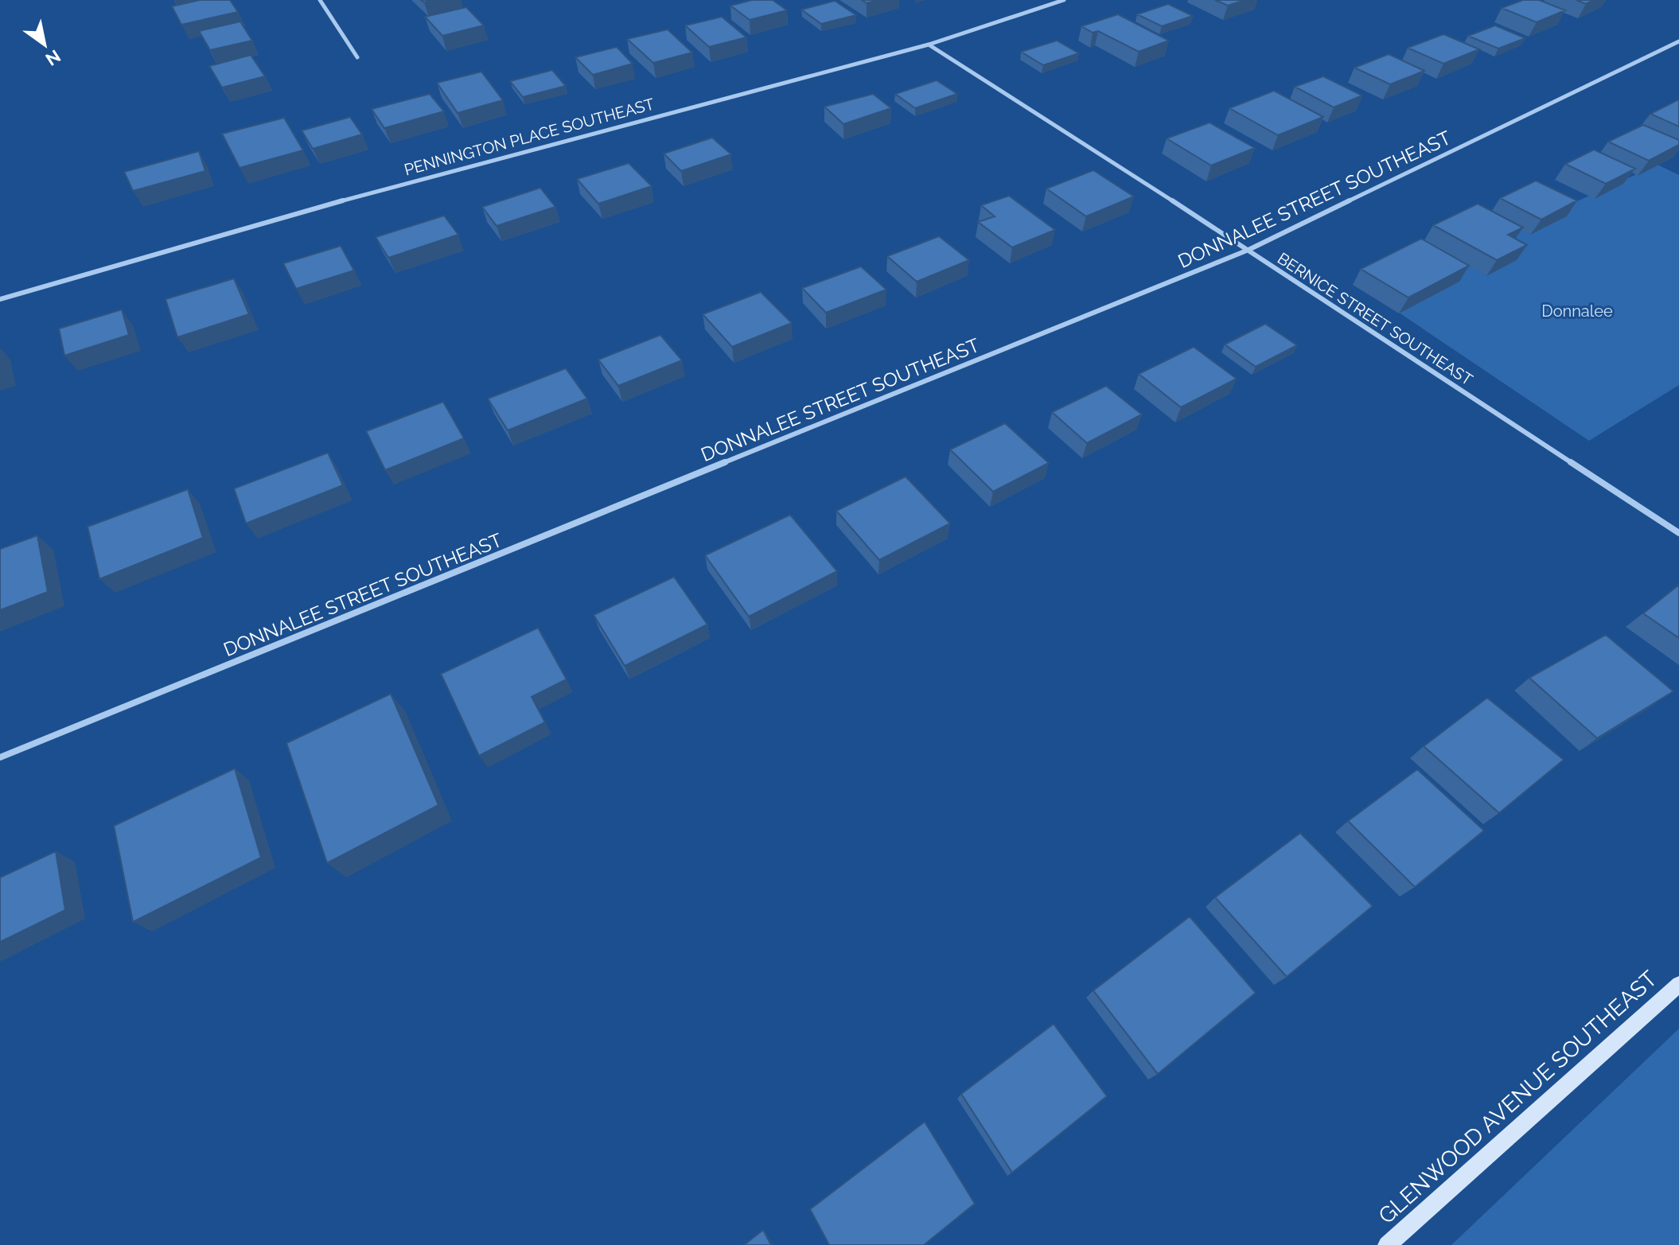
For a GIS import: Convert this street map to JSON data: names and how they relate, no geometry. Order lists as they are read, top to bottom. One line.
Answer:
{"streets":{"main road":["GLENWOOD AVENUE SOUTHEAST"],"street":["PENNINGTON PLACE SOUTHEAST","DONNALEE STREET SOUTHEAST","BERNICE STREET SOUTHEAST"]},"crossings":[["PENNINGTON PLACE SOUTHEAST","BERNICE STREET SOUTHEAST"],["DONNALEE STREET SOUTHEAST","BERNICE STREET SOUTHEAST"]],"parks":["Donnalee"],"north":"bottom right"}
